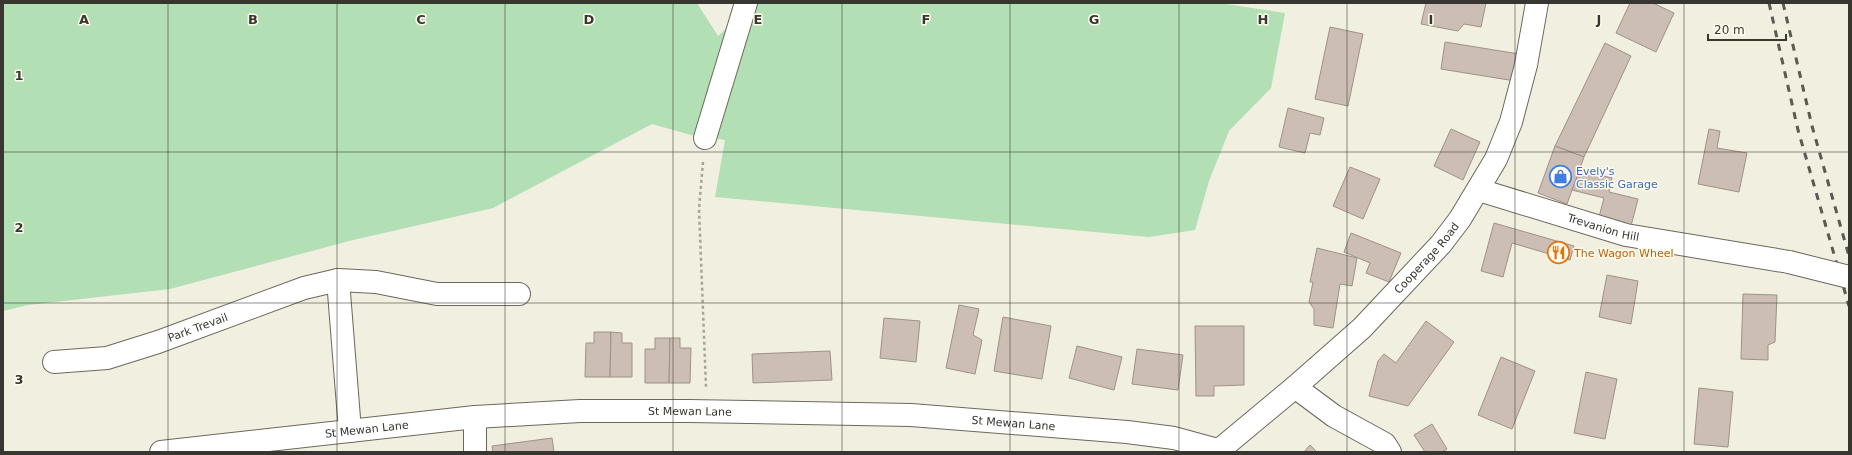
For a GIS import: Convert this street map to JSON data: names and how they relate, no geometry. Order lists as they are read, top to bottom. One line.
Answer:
{"streets":{"street":["Trevanion Hill","Cooperage Road","Park Trevail","St Mewan Lane"]},"crossings":[["Trevanion Hill","Cooperage Road"],["Cooperage Road","St Mewan Lane"]],"places":{"shop":["Evely's Classic Garage"],"restaurant":["The Wagon Wheel"]},"scale_bar":"20 m","grid":{"columns":["A","B","C","D","E","F","G","H","I","J"],"rows":["1","2","3"]}}
